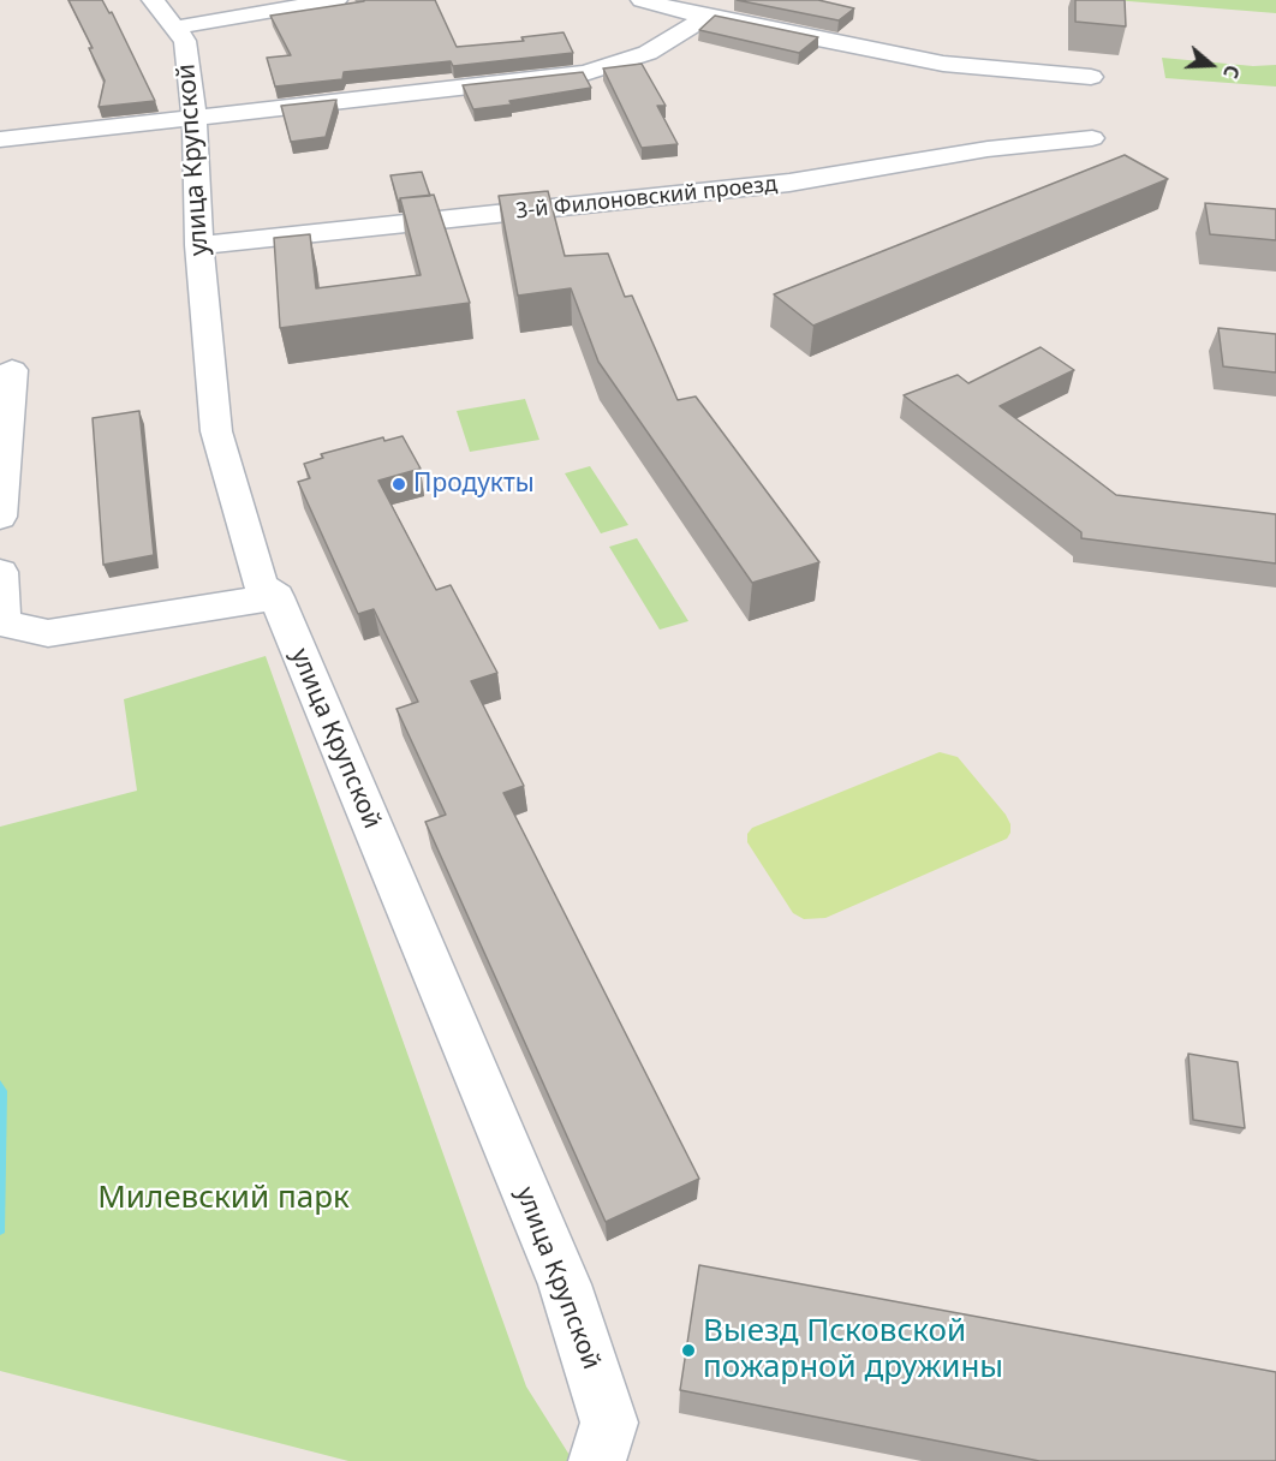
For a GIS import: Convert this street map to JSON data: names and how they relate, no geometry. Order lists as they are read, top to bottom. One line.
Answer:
{"streets":{"street":["улица Крупской","3-й Филоновский проезд"]},"crossings":[["улица Крупской","3-й Филоновский проезд"]],"parks":["Милевский парк"],"places":["Продукты","Выезд Псковской пожарной дружины"],"north":"right"}
